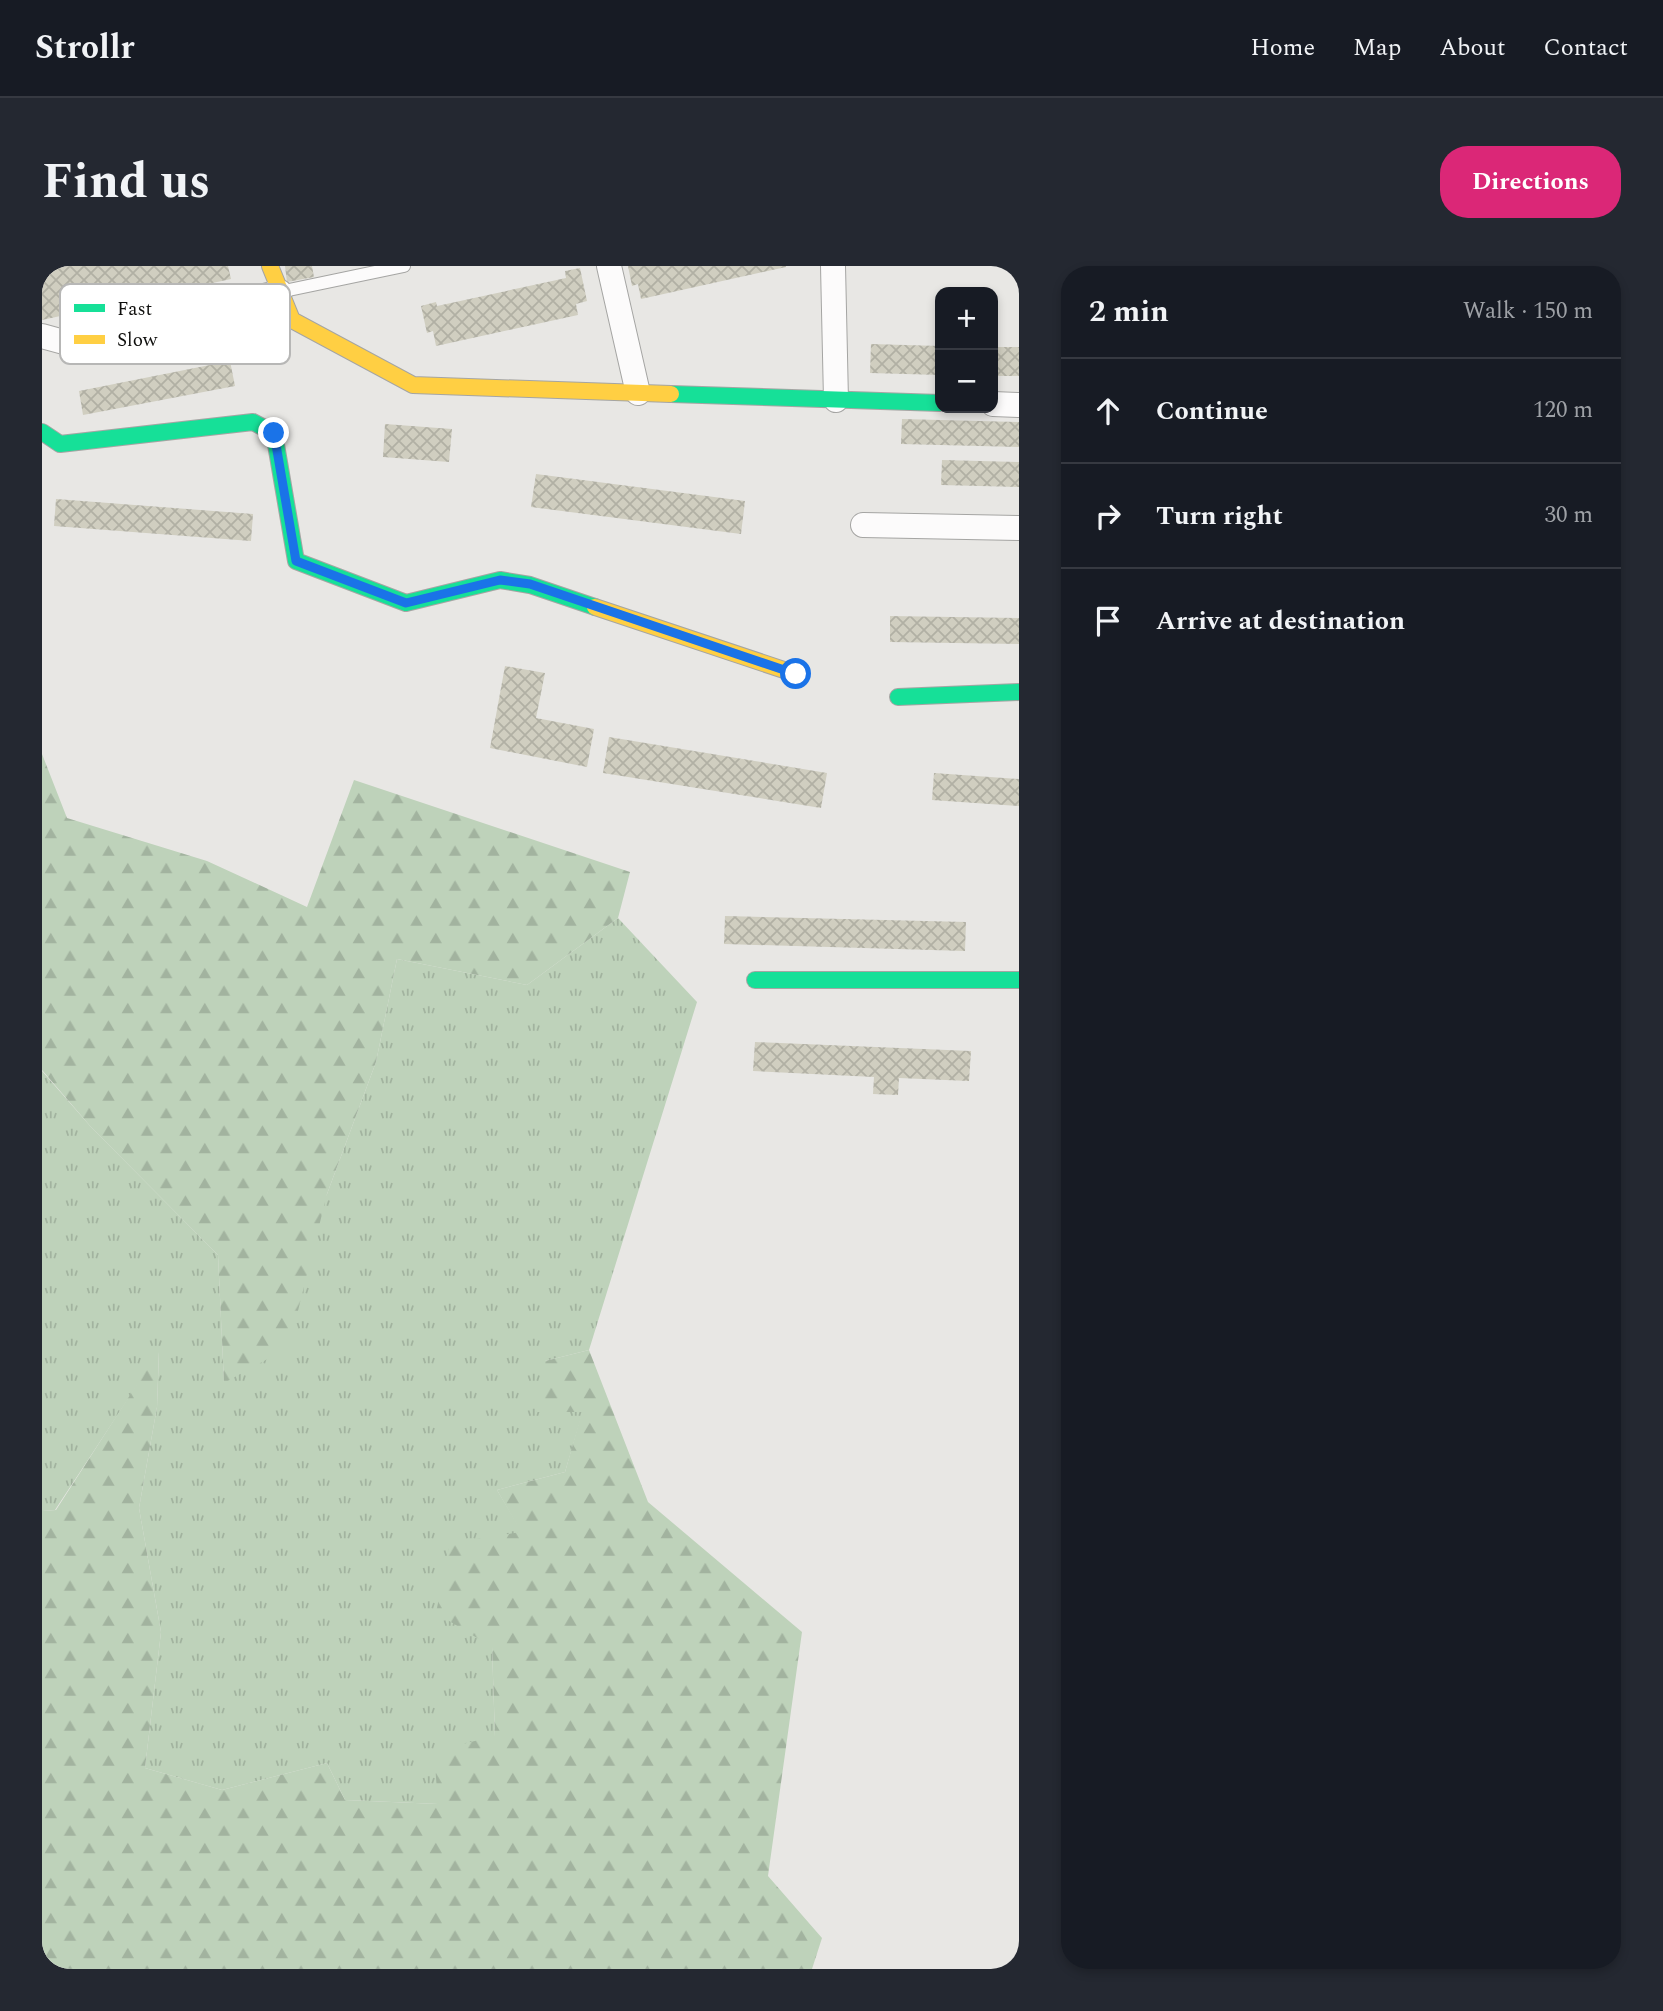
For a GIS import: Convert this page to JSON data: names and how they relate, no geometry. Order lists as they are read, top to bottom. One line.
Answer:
{"legend":["Fast","Slow"],"page":{"header":"Strollr","nav":["Home","Map","About","Contact"],"title":"Find us","buttons":"Directions","heading":["2 min","Walk · 150 m"],"map_buttons":["+","−"],"list":[["Continue","120 m"],["Turn right","30 m"],"Arrive at destination"]}}
